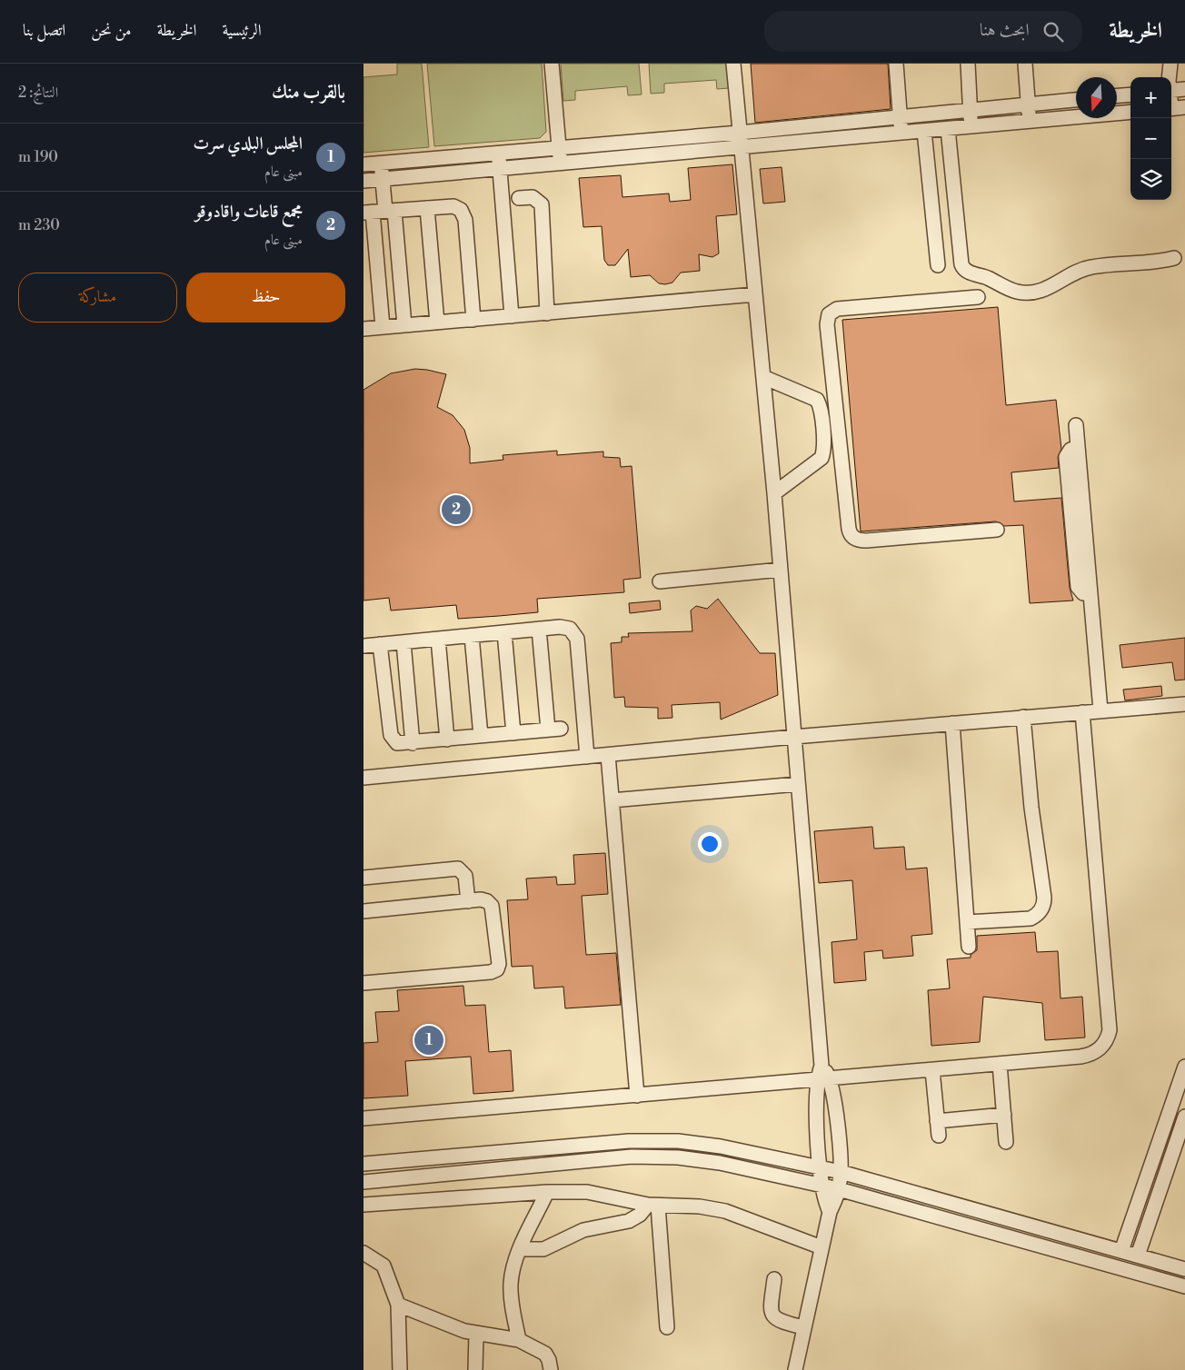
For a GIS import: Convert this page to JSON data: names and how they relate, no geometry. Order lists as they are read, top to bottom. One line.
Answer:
{"north":"bottom","page":{"header":"الخريطة","search":"ابحث هنا","nav":["الرئيسية","الخريطة","من نحن","اتصل بنا"],"heading":["بالقرب منك","النتائج: 2"],"map_buttons":["+","−"],"list":[{"mark":"1","name":"المجلس البلدي سرت","note":"مبنى عام","value":"190 m"},{"mark":"2","name":"مجمع قاعات واقادوقو","note":"مبنى عام","value":"230 m"}],"buttons":["حفظ","مشاركة"],"pins":["2","1"]}}
